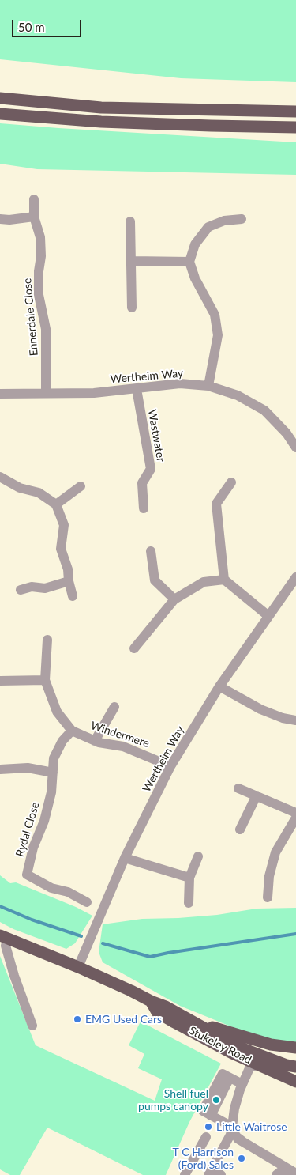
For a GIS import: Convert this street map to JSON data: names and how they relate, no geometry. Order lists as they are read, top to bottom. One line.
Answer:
{"streets":{"main road":["Stukeley Road"],"street":["Ennerdale Close","Wertheim Way","Wastwater","Windermere","Rydal Close"]},"crossings":[["Ennerdale Close","Wertheim Way"],["Wertheim Way","Wastwater"],["Wertheim Way","Windermere"],["Wertheim Way","Stukeley Road"],["Windermere","Rydal Close"]],"places":["EMG Used Cars","Shell fuel pumps canopy","Little Waitrose","T C Harrison (Ford) Sales"],"scale_bar":"50 m"}
